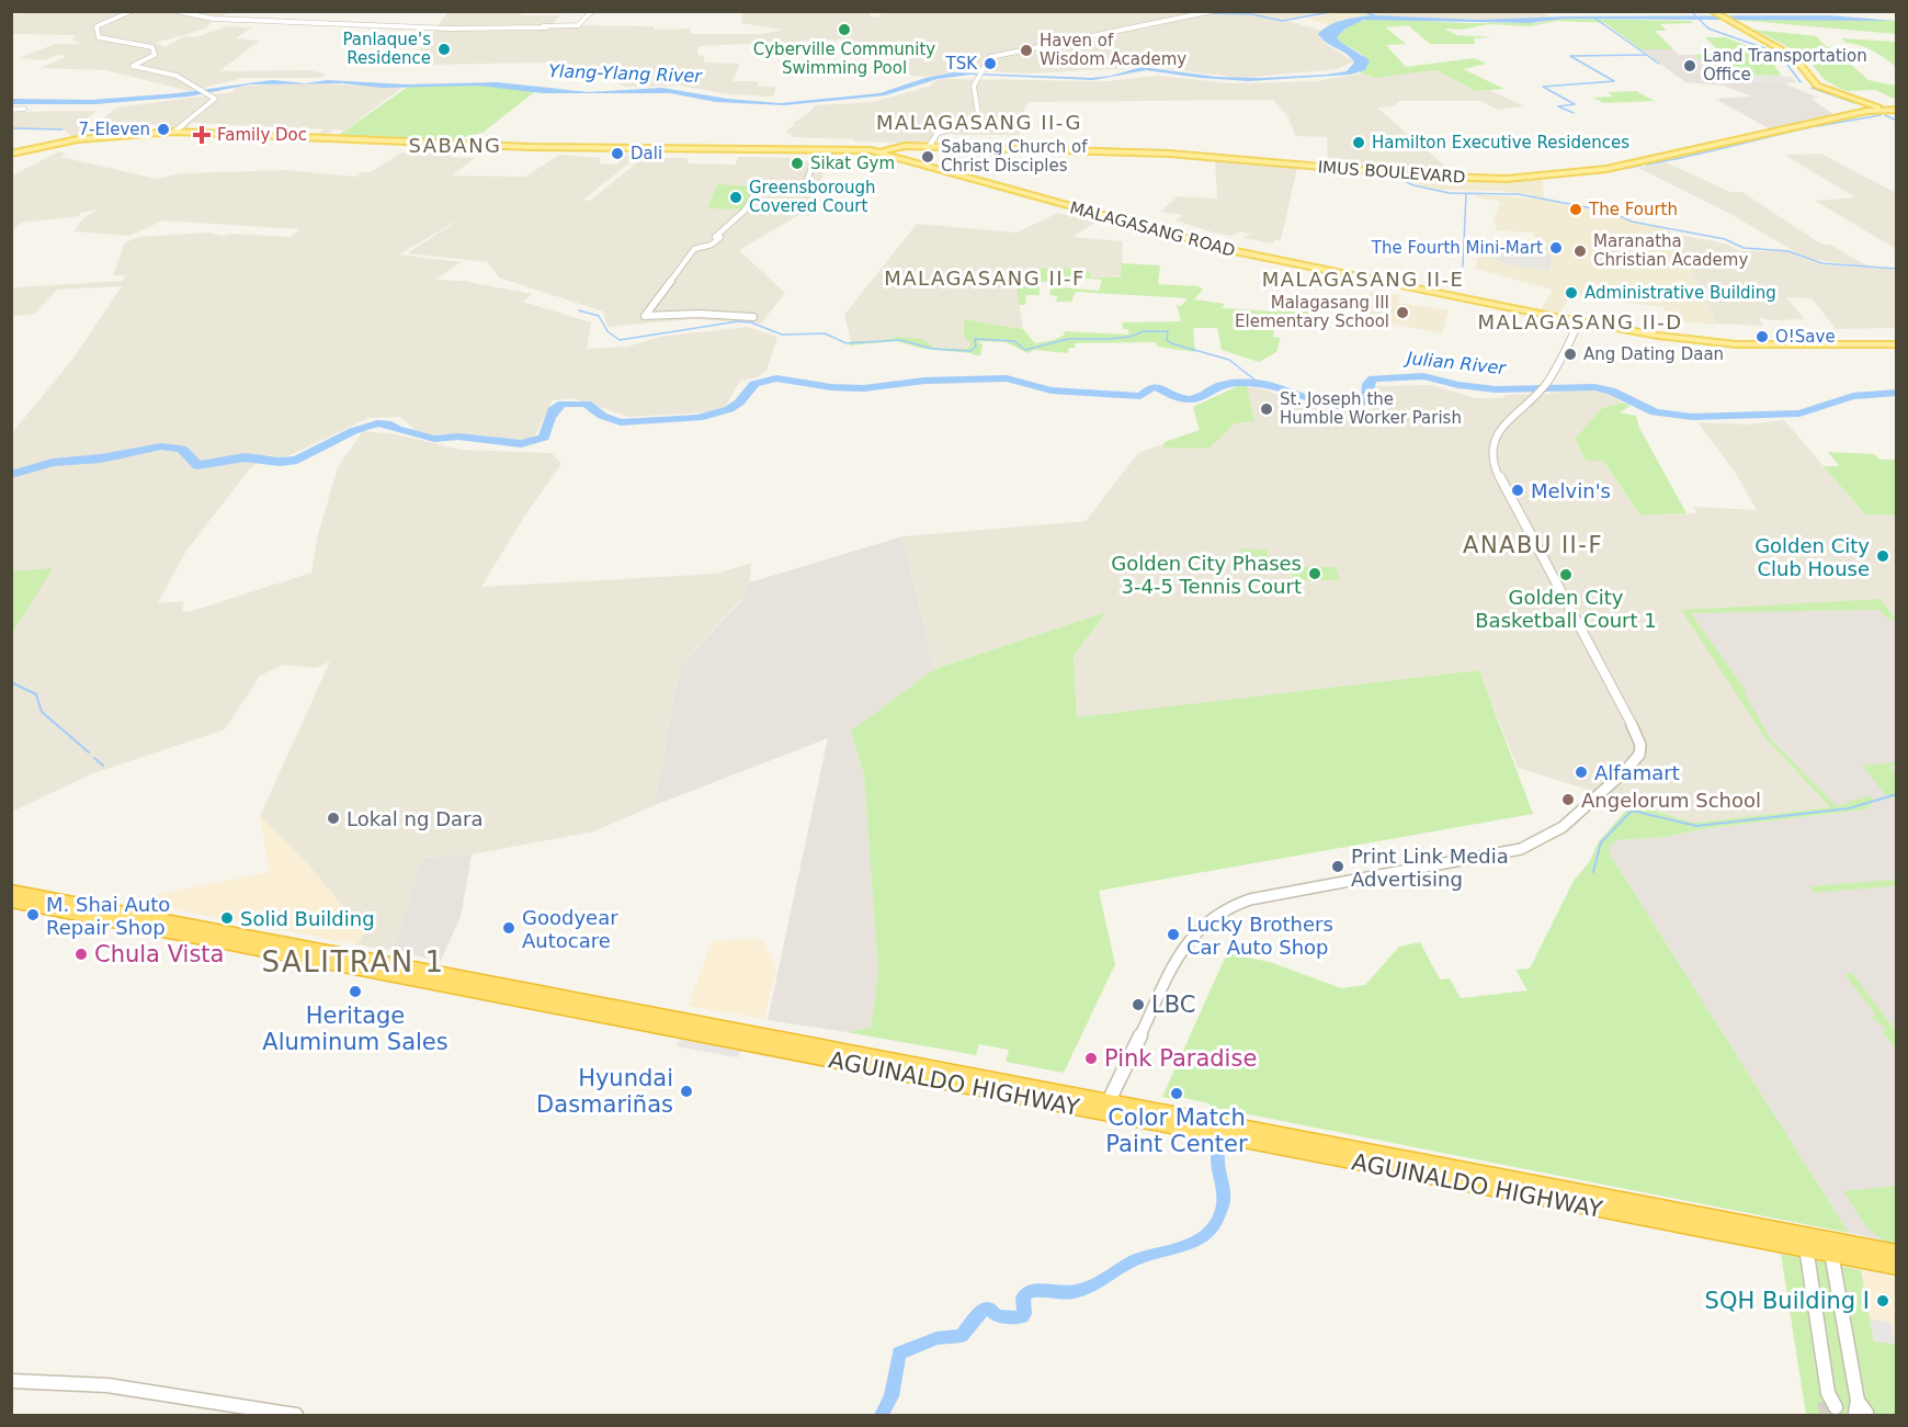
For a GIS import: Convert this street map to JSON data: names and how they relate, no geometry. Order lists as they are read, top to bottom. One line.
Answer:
{"streets":{"highway":["AGUINALDO HIGHWAY"],"main road":["IMUS BOULEVARD","MALAGASANG ROAD"]},"crossings":[["IMUS BOULEVARD","MALAGASANG ROAD"]],"districts":["MALAGASANG II-G","SABANG","MALAGASANG II-F","MALAGASANG II-E","MALAGASANG II-D","ANABU II-F","SALITRAN 1"],"water":["Ylang-Ylang River","Julian River"],"places":{"other":["Cyberville Community Swimming Pool","Panlaque's Residence","Haven of Wisdom Academy","TSK","Land Transportation Office","7-Eleven","Hamilton Executive Residences","Dali","Sabang Church of Christ Disciples","Sikat Gym","Greensborough Covered Court","The Fourth","The Fourth Mini-Mart","Maranatha Christian Academy","Administrative Building","Malagasang III Elementary School","O!Save","Ang Dating Daan","St. Joseph the Humble Worker Parish","Melvin's","Golden City Club House","Golden City Phases 3-4-5 Tennis Court","Golden City Basketball Court 1","Alfamart","Angelorum School","Lokal ng Dara","Print Link Media Advertising","M. Shai Auto Repair Shop","Solid Building","Goodyear Autocare","Lucky Brothers Car Auto Shop","Chula Vista","Heritage Aluminum Sales","LBC","Pink Paradise","Hyundai Dasmariñas","Color Match Paint Center","SQH Building I"],"health":["Family Doc"]}}
